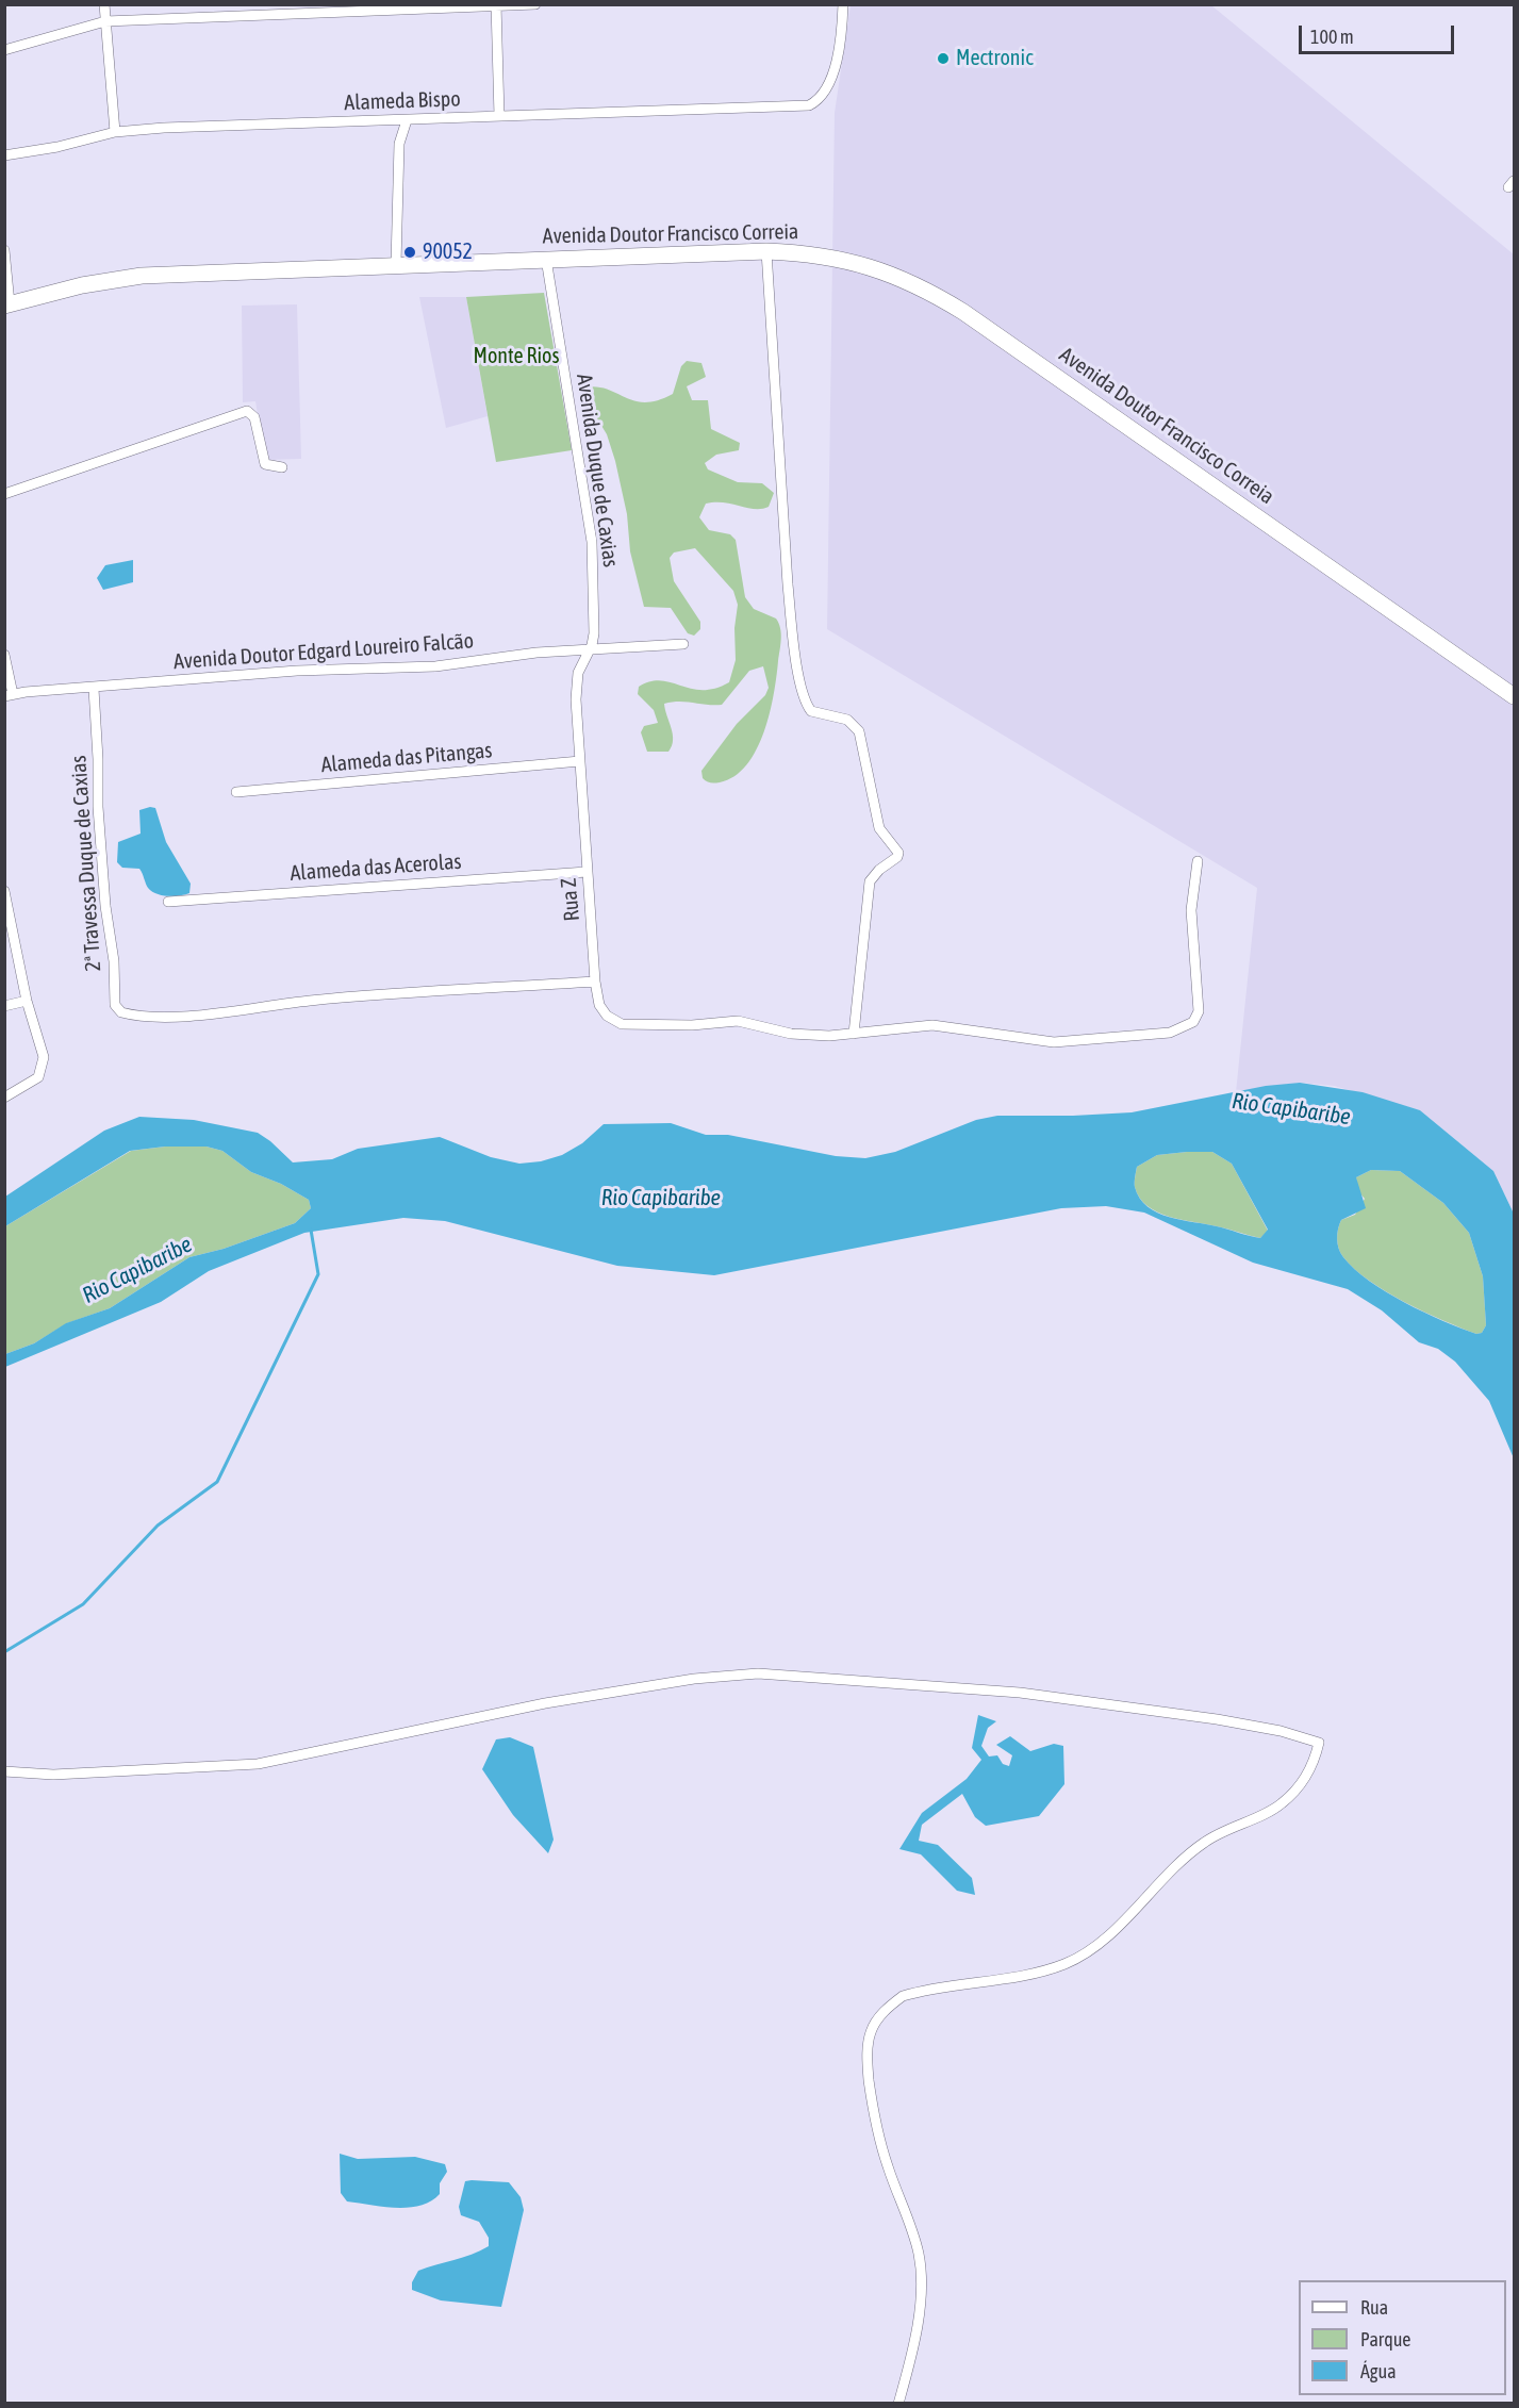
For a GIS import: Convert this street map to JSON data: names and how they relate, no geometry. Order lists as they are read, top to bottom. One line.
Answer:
{"streets":{"main road":["Avenida Doutor Francisco Correia"],"street":["Alameda Bispo","Avenida Duque de Caxias","Avenida Doutor Edgard Loureiro Falcão","Alameda das Pitangas","2ª Travessa Duque de Caxias","Alameda das Acerolas","Rua Z"]},"crossings":[["Avenida Doutor Francisco Correia","Avenida Duque de Caxias"],["Avenida Duque de Caxias","Avenida Doutor Edgard Loureiro Falcão"],["Avenida Duque de Caxias","Alameda das Pitangas"],["Avenida Duque de Caxias","Rua Z"],["Avenida Doutor Edgard Loureiro Falcão","2ª Travessa Duque de Caxias"],["Alameda das Pitangas","Rua Z"],["2ª Travessa Duque de Caxias","Rua Z"],["Alameda das Acerolas","Rua Z"]],"water":["Rio Capibaribe"],"parks":["Monte Rios"],"places":["Mectronic","90052"],"legend":["Rua","Parque","Água"],"scale_bar":"100 m"}
